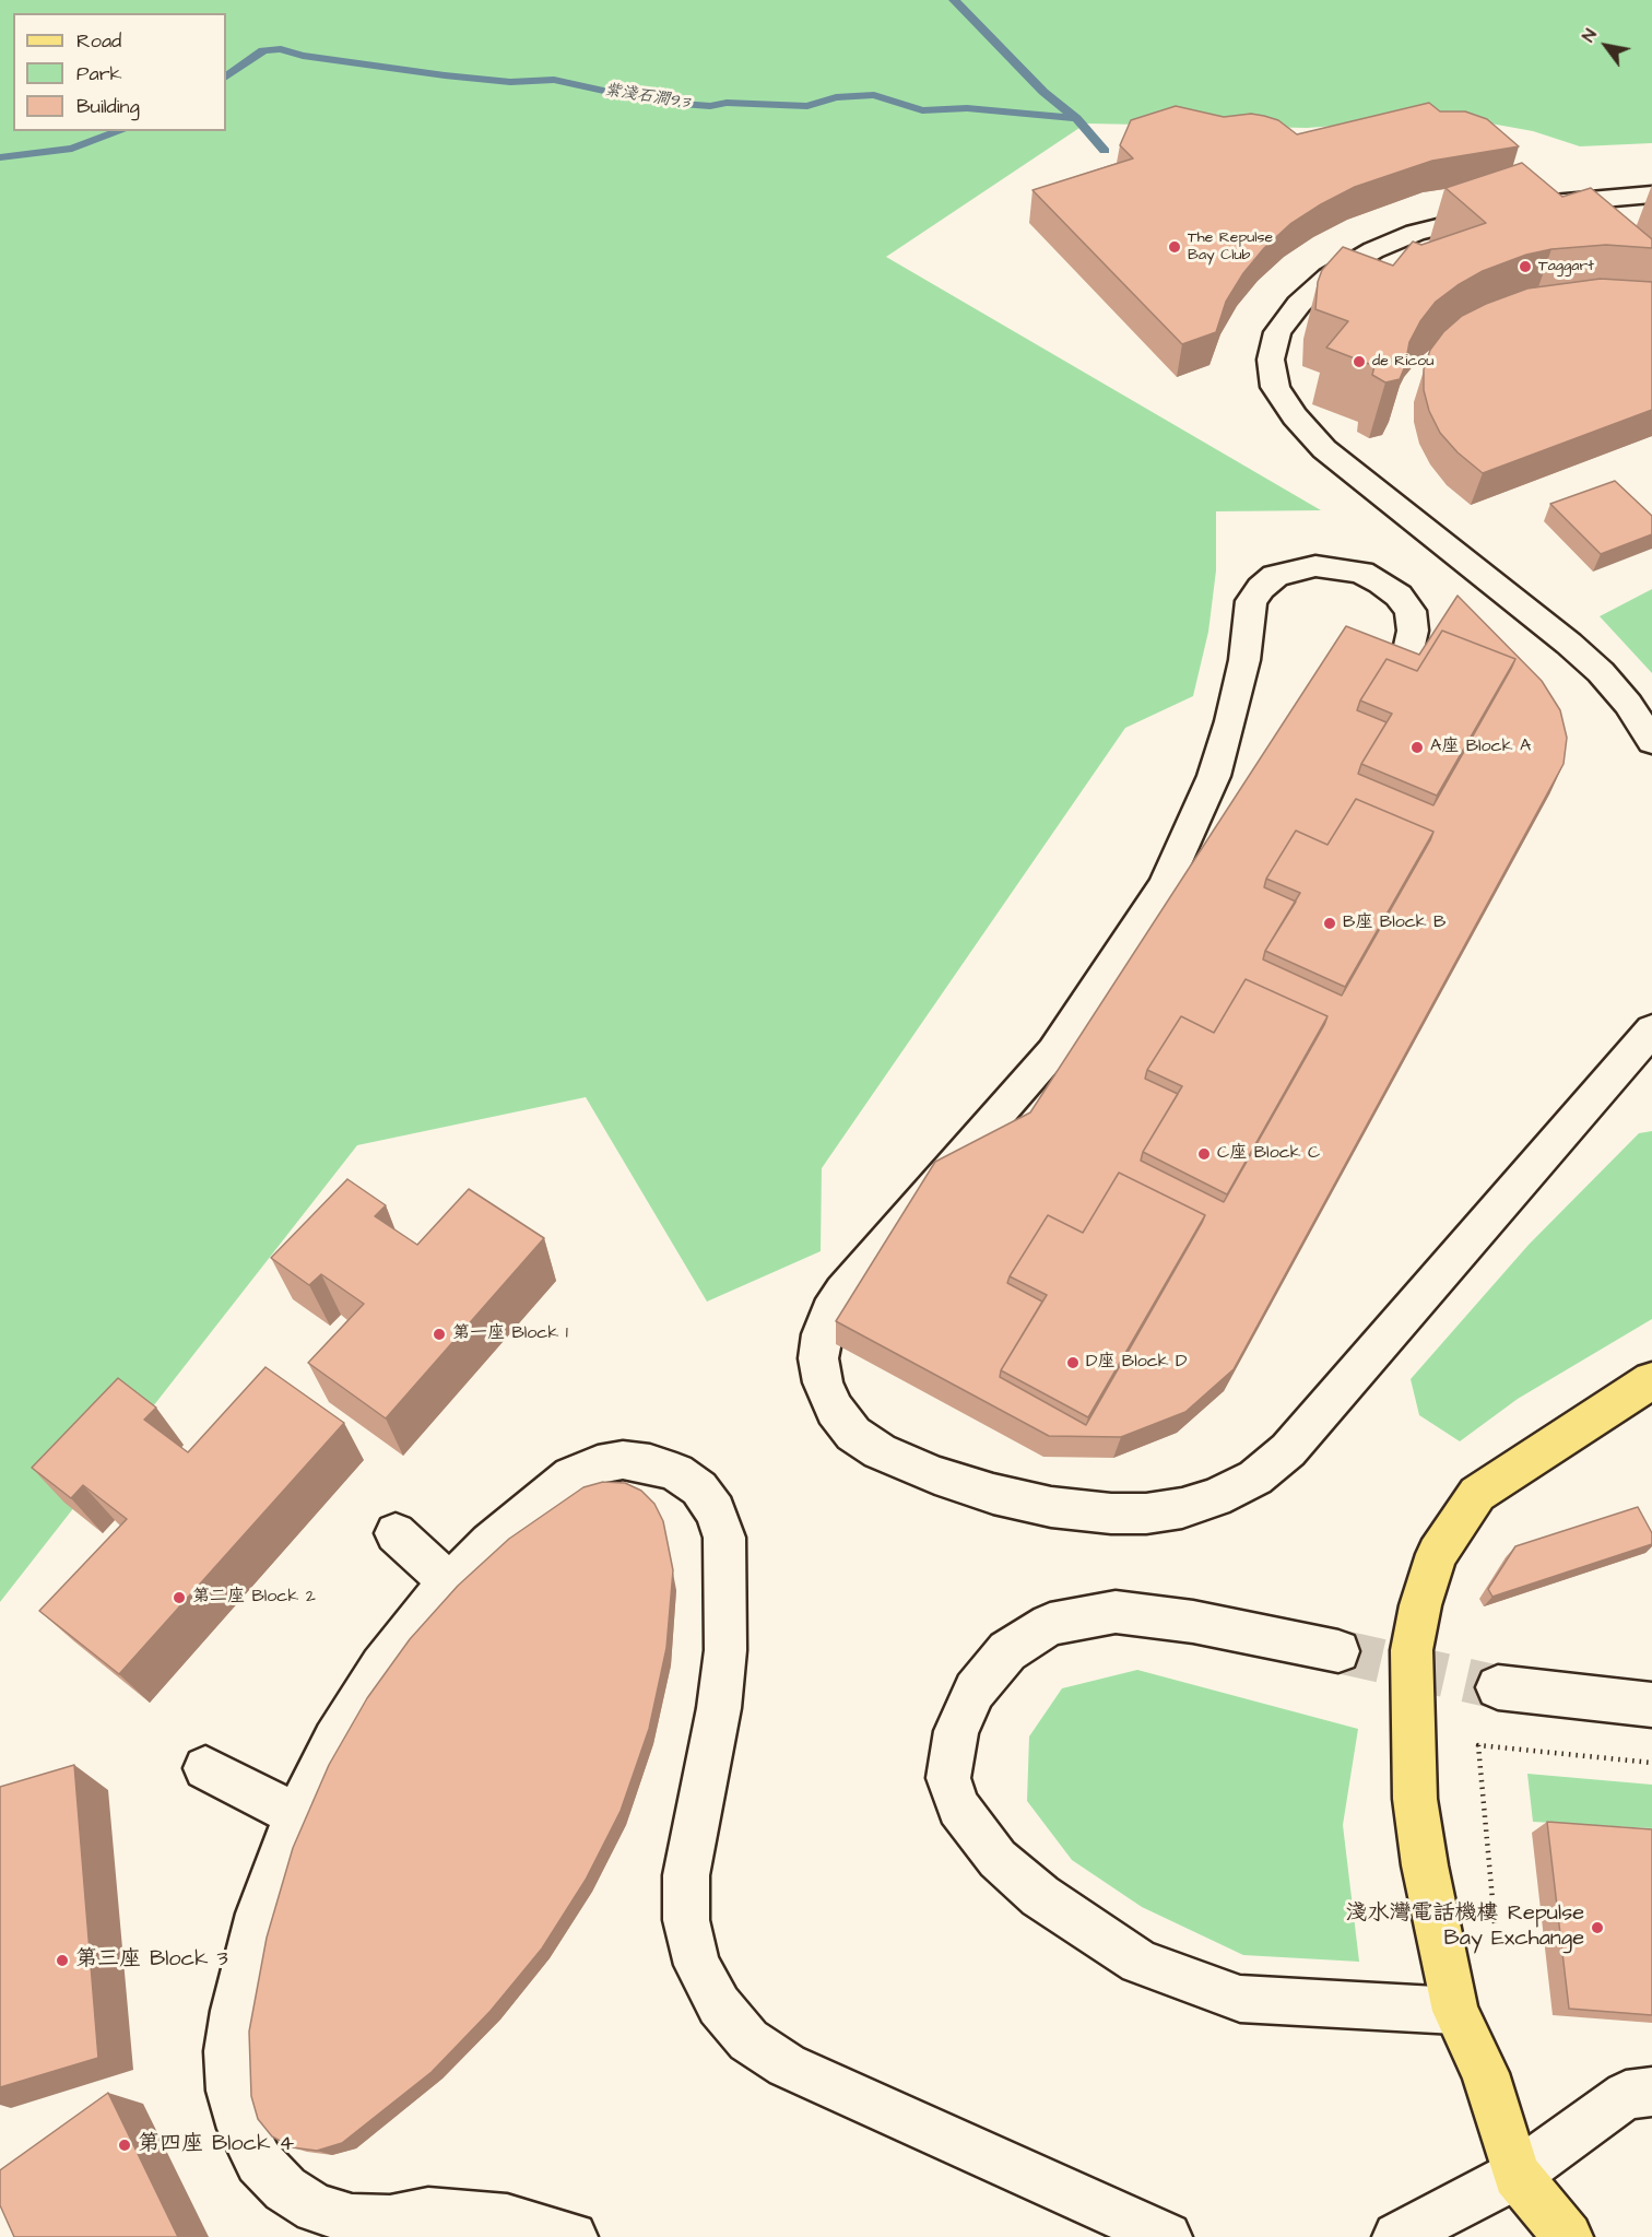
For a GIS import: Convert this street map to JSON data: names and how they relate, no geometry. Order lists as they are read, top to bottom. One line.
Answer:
{"water":["紫淺石澗9.3"],"places":["The Repulse Bay Club","Taggart","de Ricou","A座 Block A","B座 Block B","C座 Block C","第一座 Block 1","D座 Block D","第二座 Block 2","淺水灣電話機樓 Repulse Bay Exchange","第三座 Block 3","第四座 Block 4"],"legend":["Road","Park","Building"],"north":"top left"}
